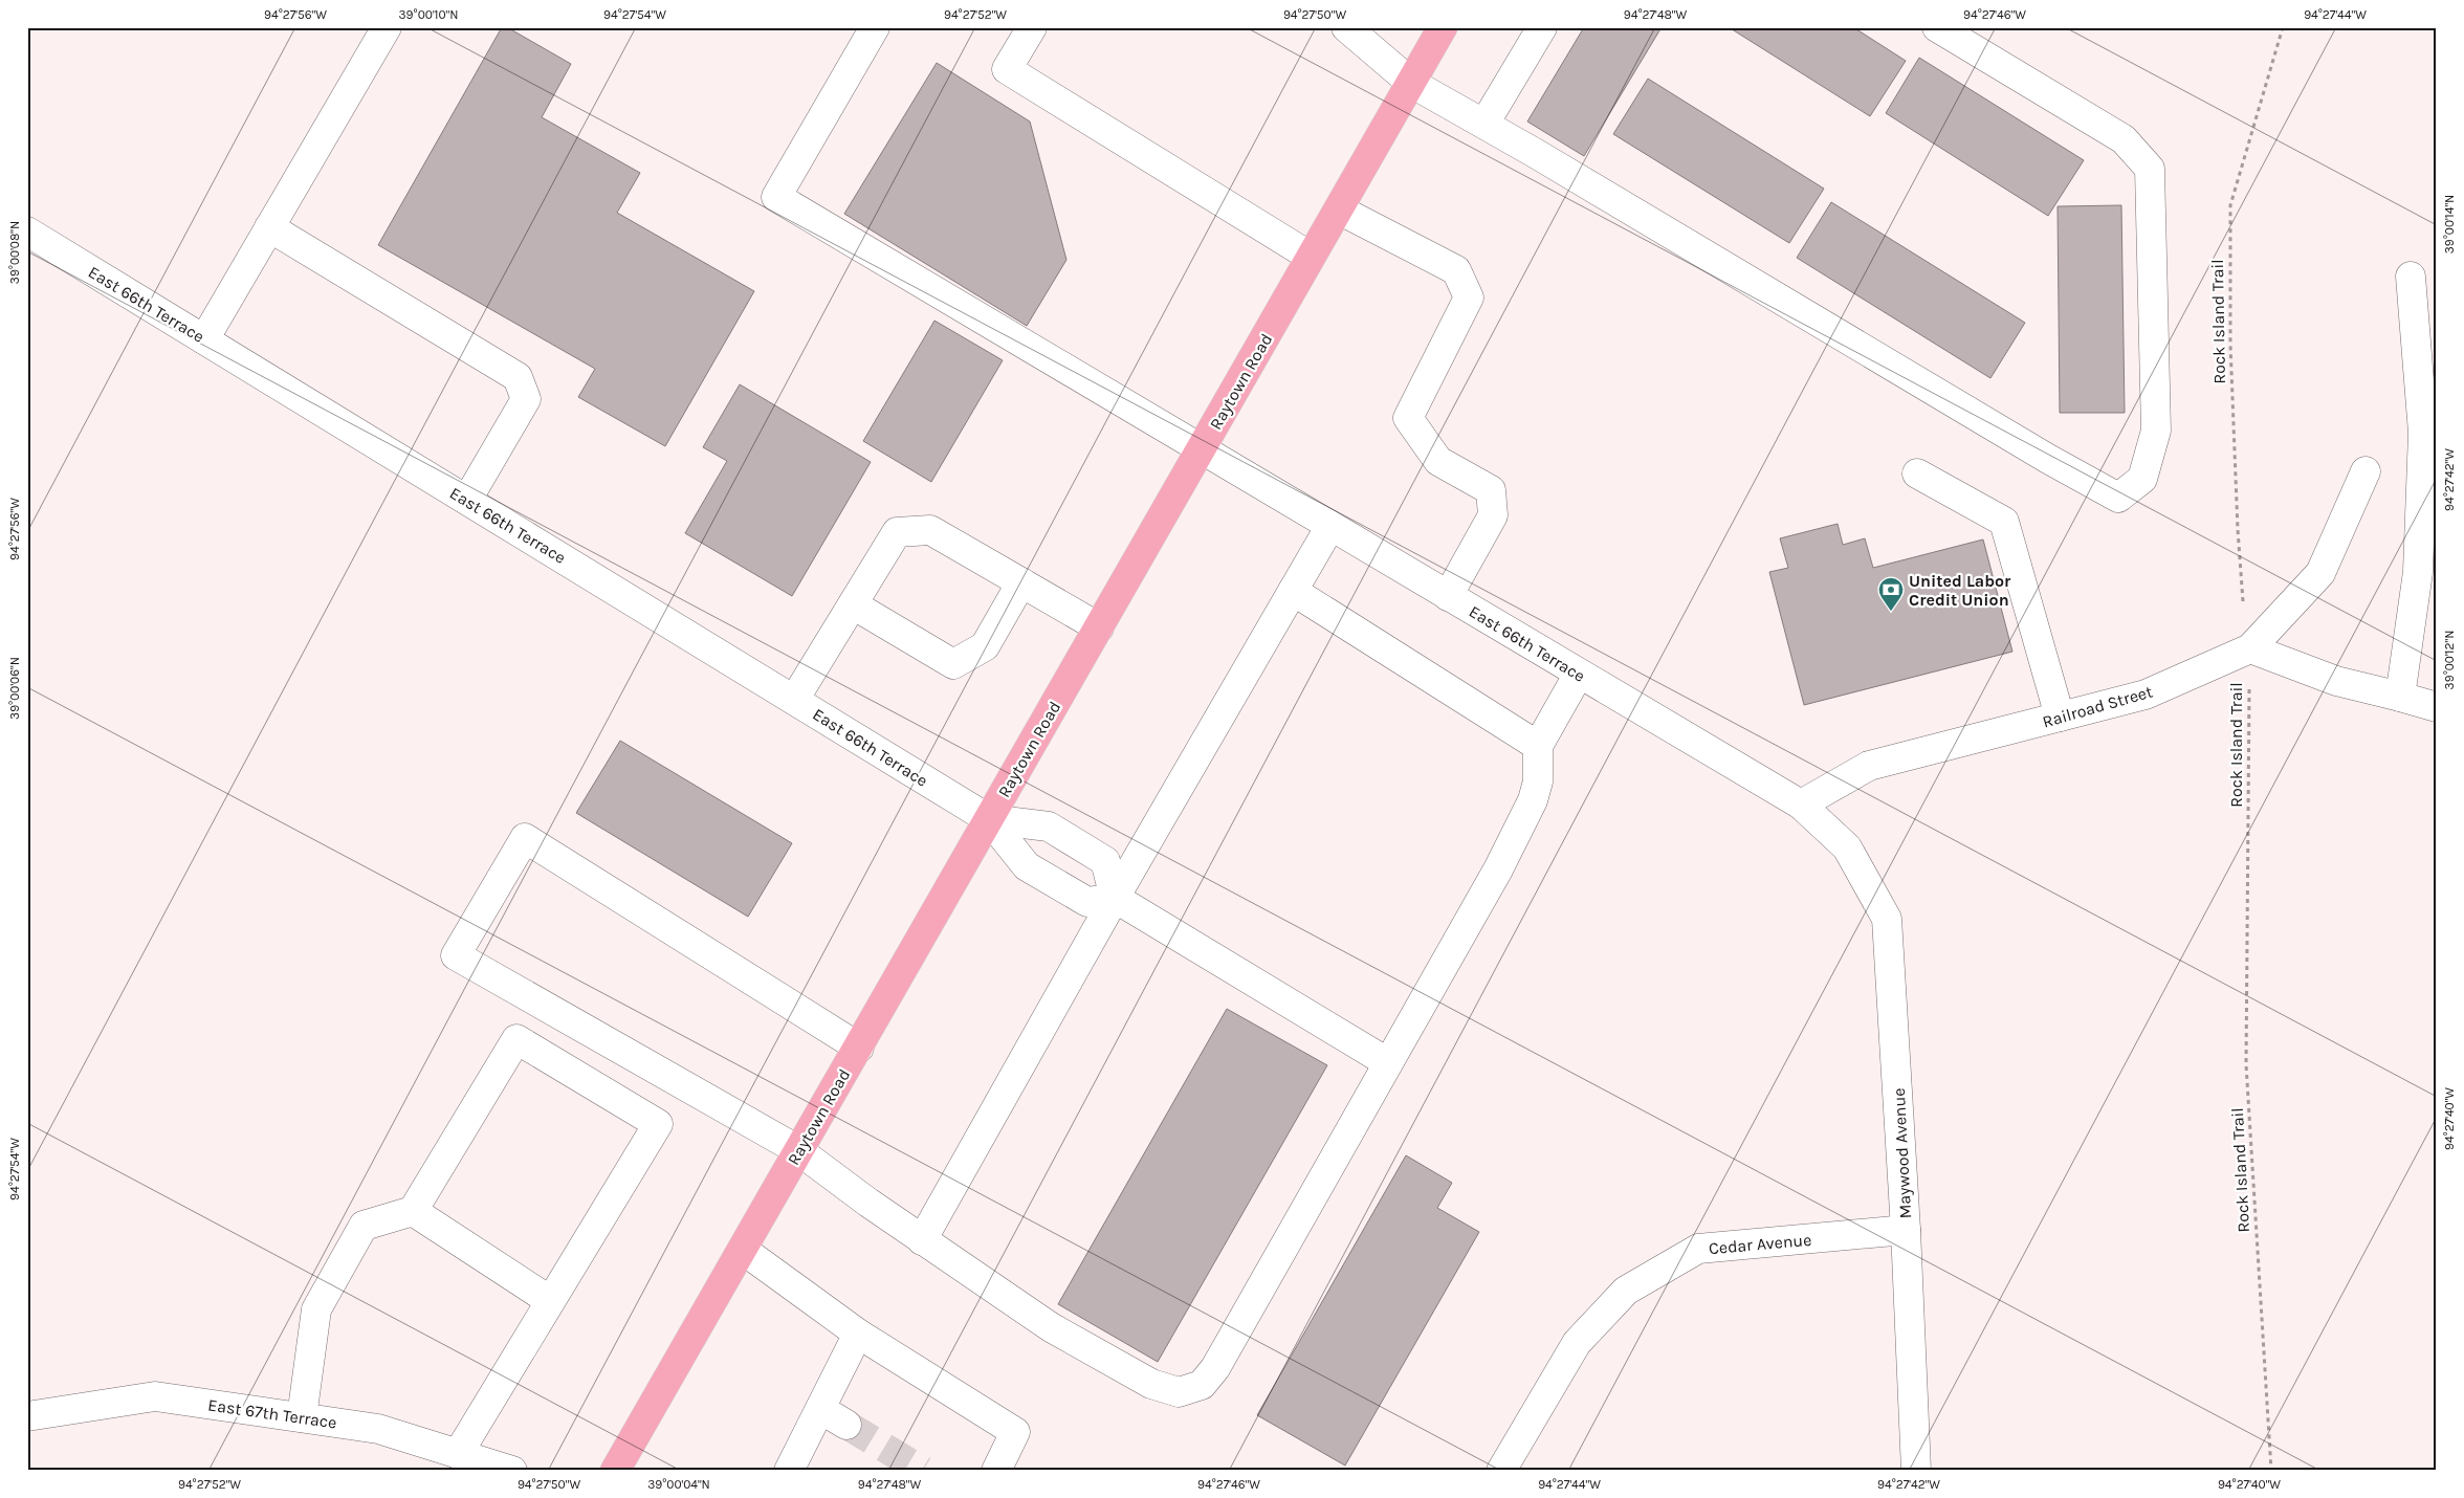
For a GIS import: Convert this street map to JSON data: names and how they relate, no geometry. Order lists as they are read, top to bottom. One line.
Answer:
{"streets":{"main road":["Raytown Road"],"street":["East 66th Terrace","Railroad Street","Maywood Avenue","Cedar Avenue","East 67th Terrace"],"path":["Rock Island Trail"]},"crossings":[["East 66th Terrace","Raytown Road"],["East 66th Terrace","Railroad Street"],["East 66th Terrace","Maywood Avenue"],["Rock Island Trail","Railroad Street"],["Maywood Avenue","Cedar Avenue"]],"places":{"bank":["United Labor Credit Union"]},"coordinates":["94°27'56\"W","39°00'10\"N","94°27'54\"W","94°27'52\"W","94°27'50\"W","94°27'48\"W","94°27'46\"W","94°27'44\"W","39°00'14\"N","39°00'08\"N","94°27'42\"W","39°00'12\"N","39°00'06\"N","94°27'40\"W","39°00'04\"N"]}
